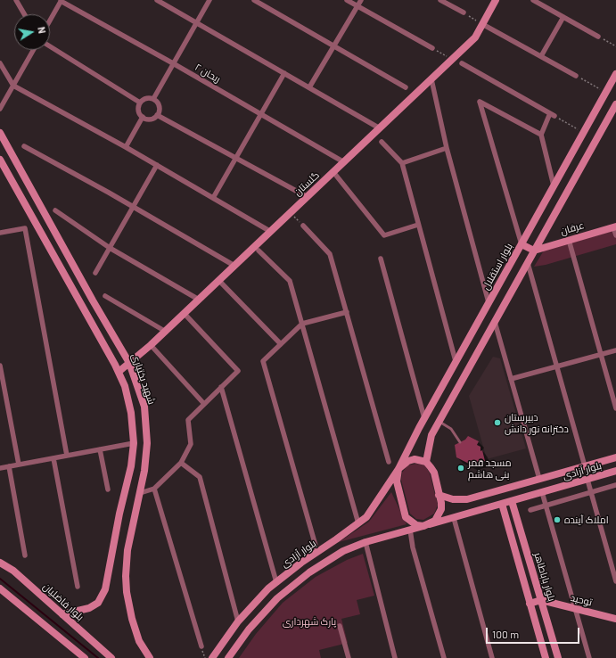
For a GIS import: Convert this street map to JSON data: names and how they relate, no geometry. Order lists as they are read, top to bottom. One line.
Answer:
{"streets":{"main road":["گلستان","عرفان","بلوار استقلال","شهید بختیاری","بلوار آزادی","بلوار باباطاهر","توحید","بلوار فاضلیان"],"street":["ریحان ۲"]},"crossings":[["ریحان ۲","گلستان"],["گلستان","شهید بختیاری"],["بلوار استقلال","بلوار آزادی"],["شهید بختیاری","بلوار فاضلیان"],["بلوار آزادی","بلوار باباطاهر"],["بلوار باباطاهر","توحید"]],"parks":["پارک شهرداری"],"places":["دبیرستان دخترانه نور دانش","مسجد قمر بنی هاشم","املاک آینده"],"scale_bar":"100 m","north":"right"}
